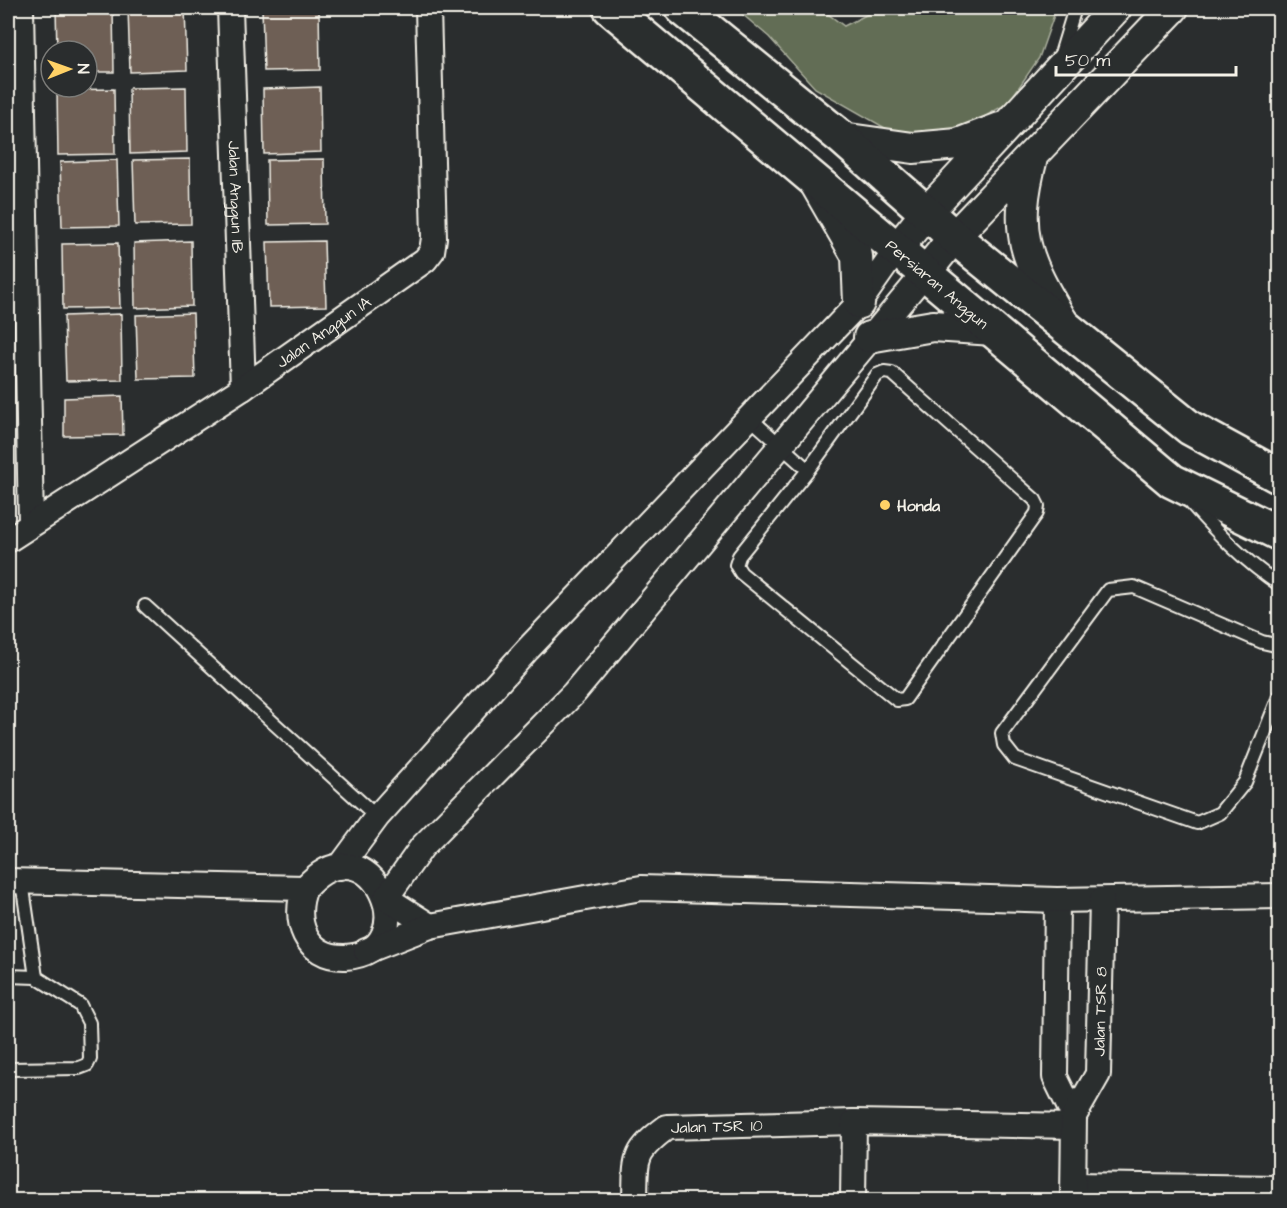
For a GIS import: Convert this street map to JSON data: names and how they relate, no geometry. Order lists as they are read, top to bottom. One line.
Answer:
{"streets":{"main road":["Persiaran Anggun"],"street":["Jalan Anggun 1B","Jalan Anggun 1A","Jalan TSR 8","Jalan TSR 10"]},"crossings":[["Jalan Anggun 1B","Jalan Anggun 1A"],["Jalan TSR 8","Jalan TSR 10"]],"places":["Honda"],"scale_bar":"50 m","north":"right"}
